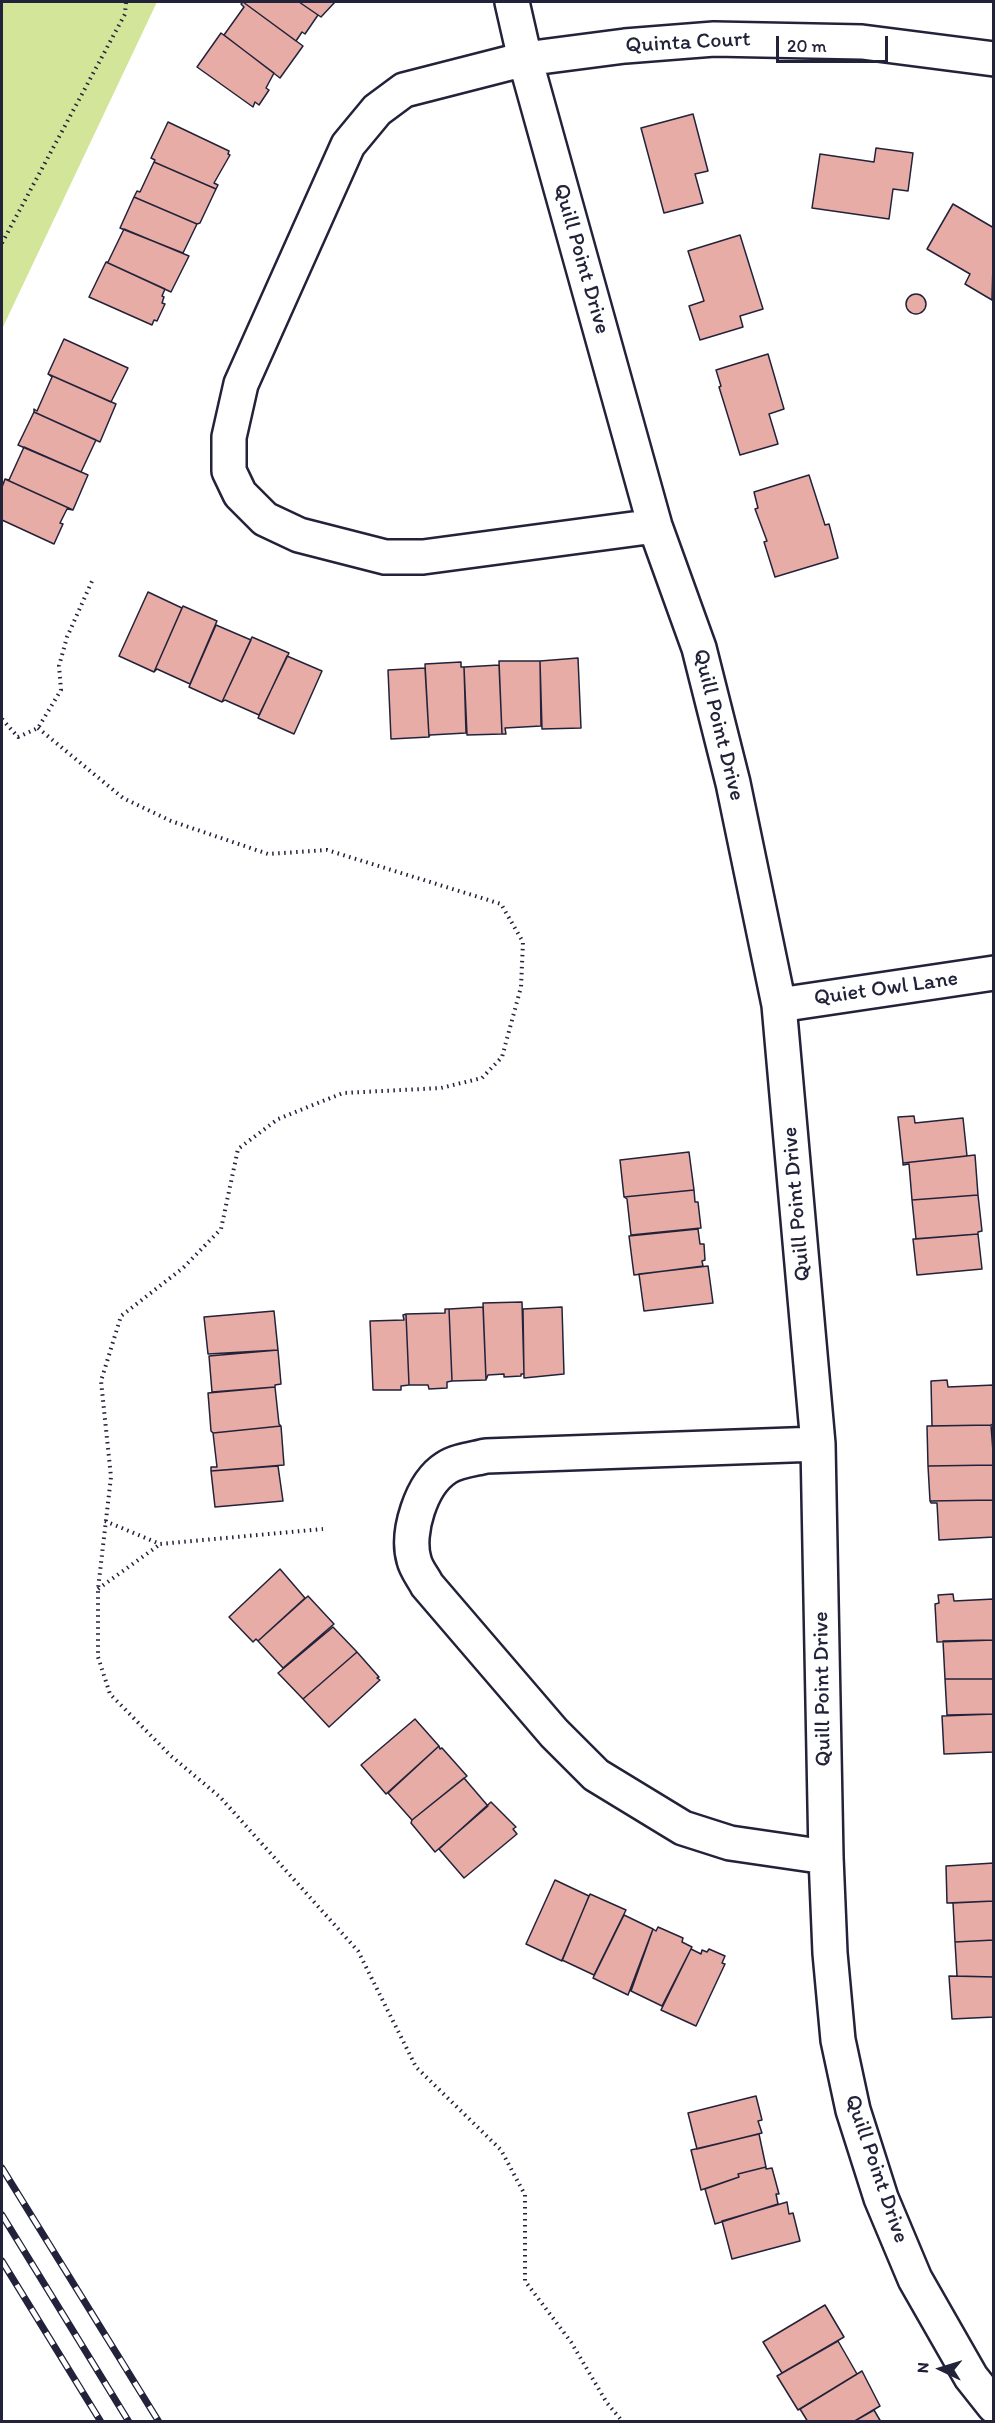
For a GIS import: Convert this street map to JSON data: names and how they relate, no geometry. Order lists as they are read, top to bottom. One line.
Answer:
{"streets":{"street":["Quinta Court","Quill Point Drive","Quiet Owl Lane"]},"crossings":[["Quinta Court","Quill Point Drive"],["Quill Point Drive","Quiet Owl Lane"]],"scale_bar":"20 m","north":"left"}
